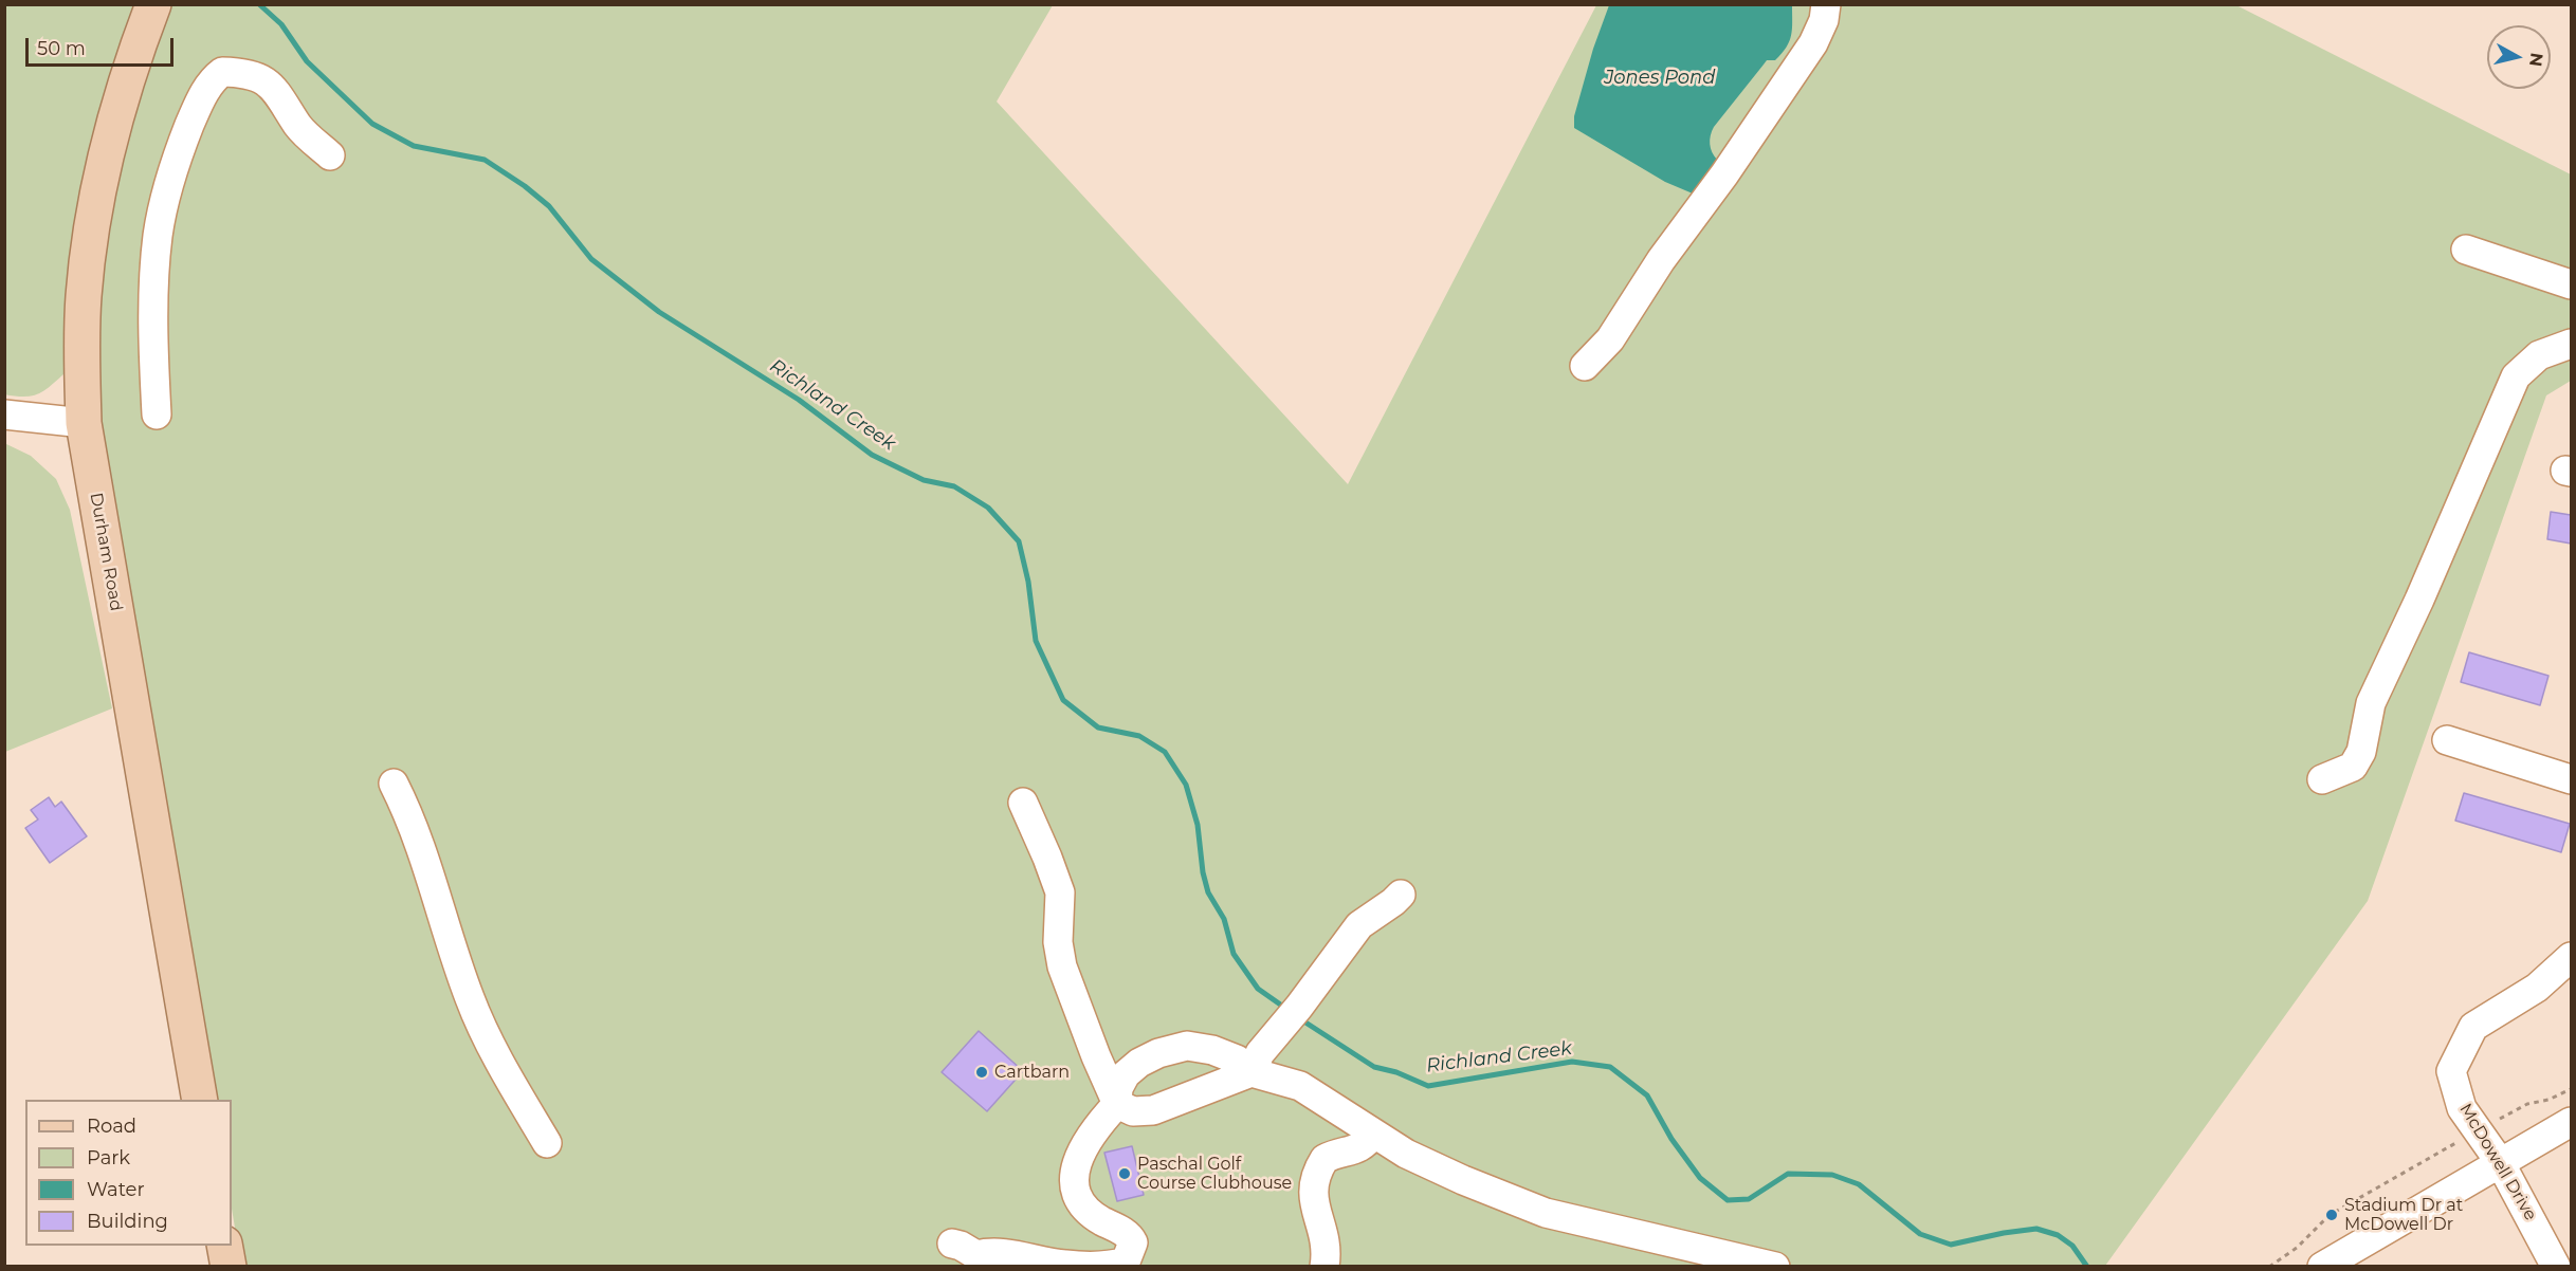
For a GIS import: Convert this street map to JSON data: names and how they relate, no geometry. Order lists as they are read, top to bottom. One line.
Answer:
{"streets":{"main road":["Durham Road"],"street":["McDowell Drive"]},"water":["Jones Pond","Richland Creek"],"places":["Cartbarn","Paschal Golf Course Clubhouse","Stadium Dr at McDowell Dr"],"legend":["Road","Park","Water","Building"],"scale_bar":"50 m","north":"right"}
